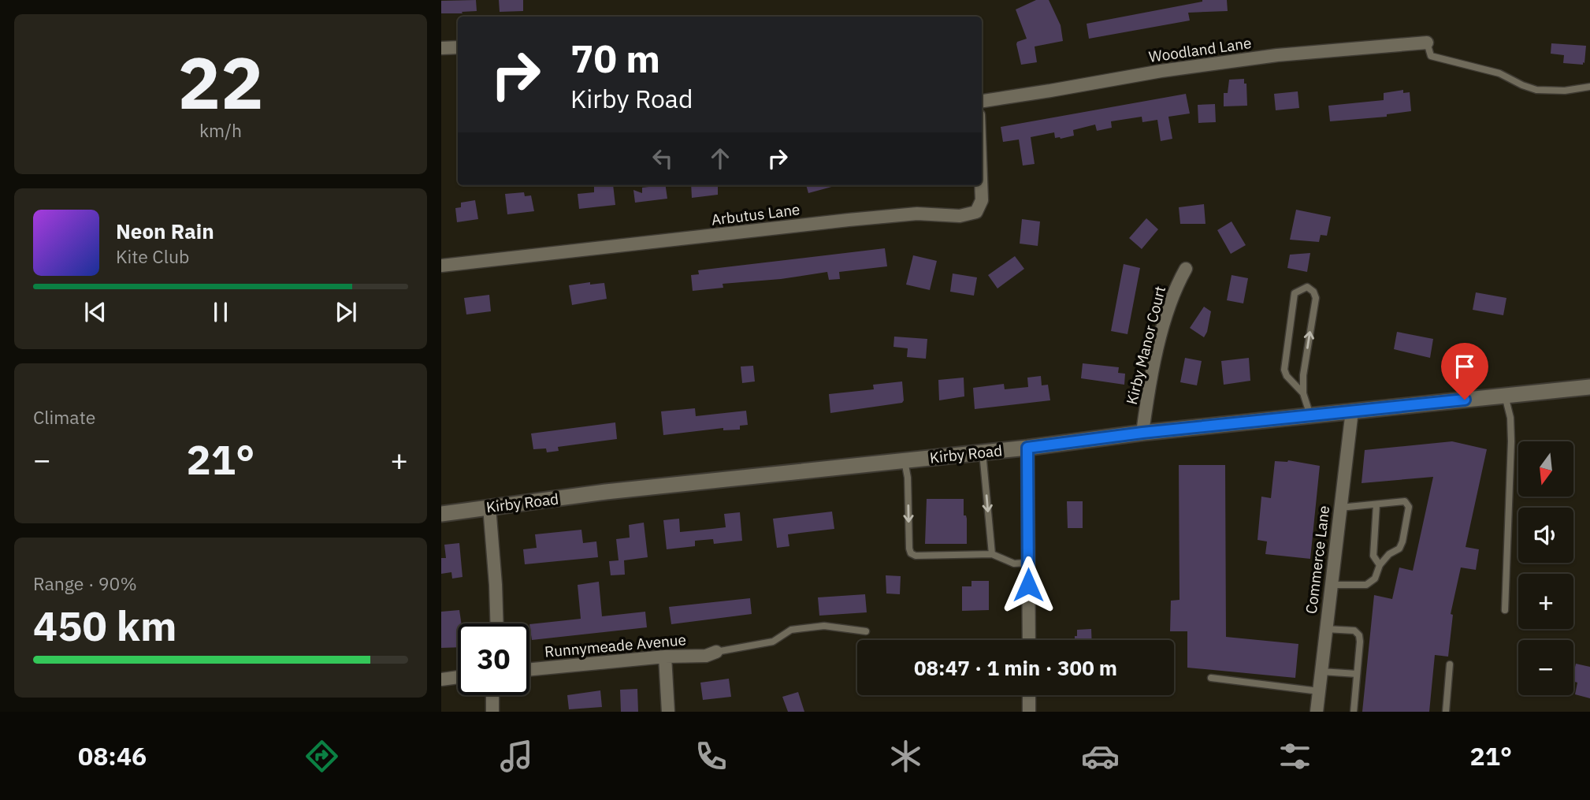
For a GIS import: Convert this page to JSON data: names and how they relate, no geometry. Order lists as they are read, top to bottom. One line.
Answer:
{"streets":{"main road":["Kirby Road"],"street":["Woodland Lane","Arbutus Lane","Kirby Manor Court","Commerce Lane","Runnymeade Avenue"]},"crossings":[["Kirby Manor Court","Kirby Road"],["Kirby Road","Commerce Lane"]],"north":"bottom","page":{"tile":[["22","km/h"],"Climate",["Range · 90%","450 km"]],"turn":["70 m","Kirby Road"],"song":["Neon Rain","Kite Club"],"heat":["−","21°","+"],"map_buttons":["+","−"],"limit":"30","trip":"08:47 · 1 min · 300 m","tabs":["08:46","21°"]}}
